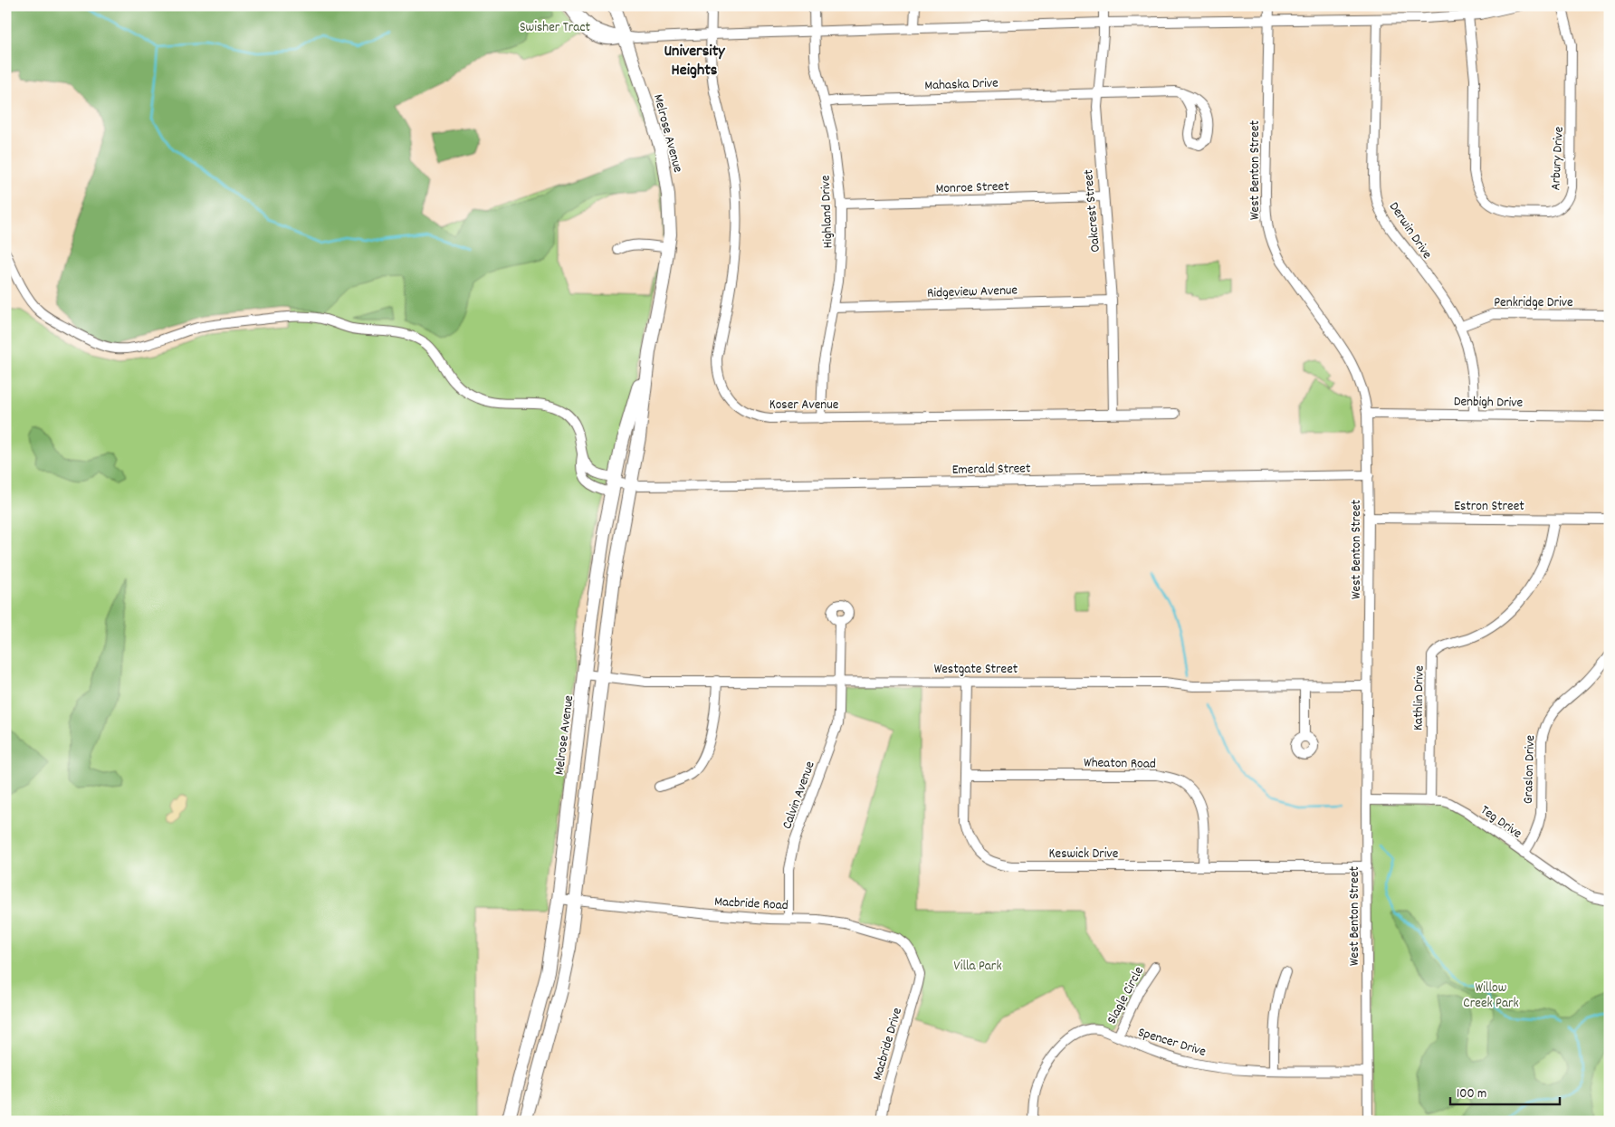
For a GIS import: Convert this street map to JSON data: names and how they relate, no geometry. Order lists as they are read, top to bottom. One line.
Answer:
{"streets":{"main road":["Melrose Avenue"],"street":["Mahaska Drive","Arbury Drive","West Benton Street","Monroe Street","Oakcrest Street","Highland Drive","Derwin Drive","Ridgeview Avenue","Penkridge Drive","Denbigh Drive","Koser Avenue","Emerald Street","Estron Street","Westgate Street","Kathlin Drive","Wheaton Road","Graslon Drive","Calvin Avenue","Teg Drive","Keswick Drive","Macbride Road","Slagle Circle","Spencer Drive","Macbride Drive"]},"crossings":[["Mahaska Drive","Oakcrest Street"],["Mahaska Drive","Highland Drive"],["Melrose Avenue","Emerald Street"],["Melrose Avenue","Westgate Street"],["Melrose Avenue","Macbride Road"],["West Benton Street","Denbigh Drive"],["West Benton Street","Emerald Street"],["West Benton Street","Estron Street"],["West Benton Street","Westgate Street"],["West Benton Street","Teg Drive"],["West Benton Street","Keswick Drive"],["West Benton Street","Spencer Drive"],["Monroe Street","Oakcrest Street"],["Monroe Street","Highland Drive"],["Oakcrest Street","Ridgeview Avenue"],["Oakcrest Street","Koser Avenue"],["Highland Drive","Ridgeview Avenue"],["Highland Drive","Koser Avenue"],["Derwin Drive","Penkridge Drive"],["Derwin Drive","Denbigh Drive"],["Estron Street","Kathlin Drive"],["Westgate Street","Calvin Avenue"],["Westgate Street","Keswick Drive"],["Kathlin Drive","Teg Drive"],["Wheaton Road","Keswick Drive"],["Graslon Drive","Teg Drive"],["Calvin Avenue","Macbride Road"],["Macbride Road","Macbride Drive"],["Slagle Circle","Spencer Drive"]],"districts":["University Heights"],"parks":["Swisher Tract","Villa Park","Willow Creek Park"],"scale_bar":"100 m"}
